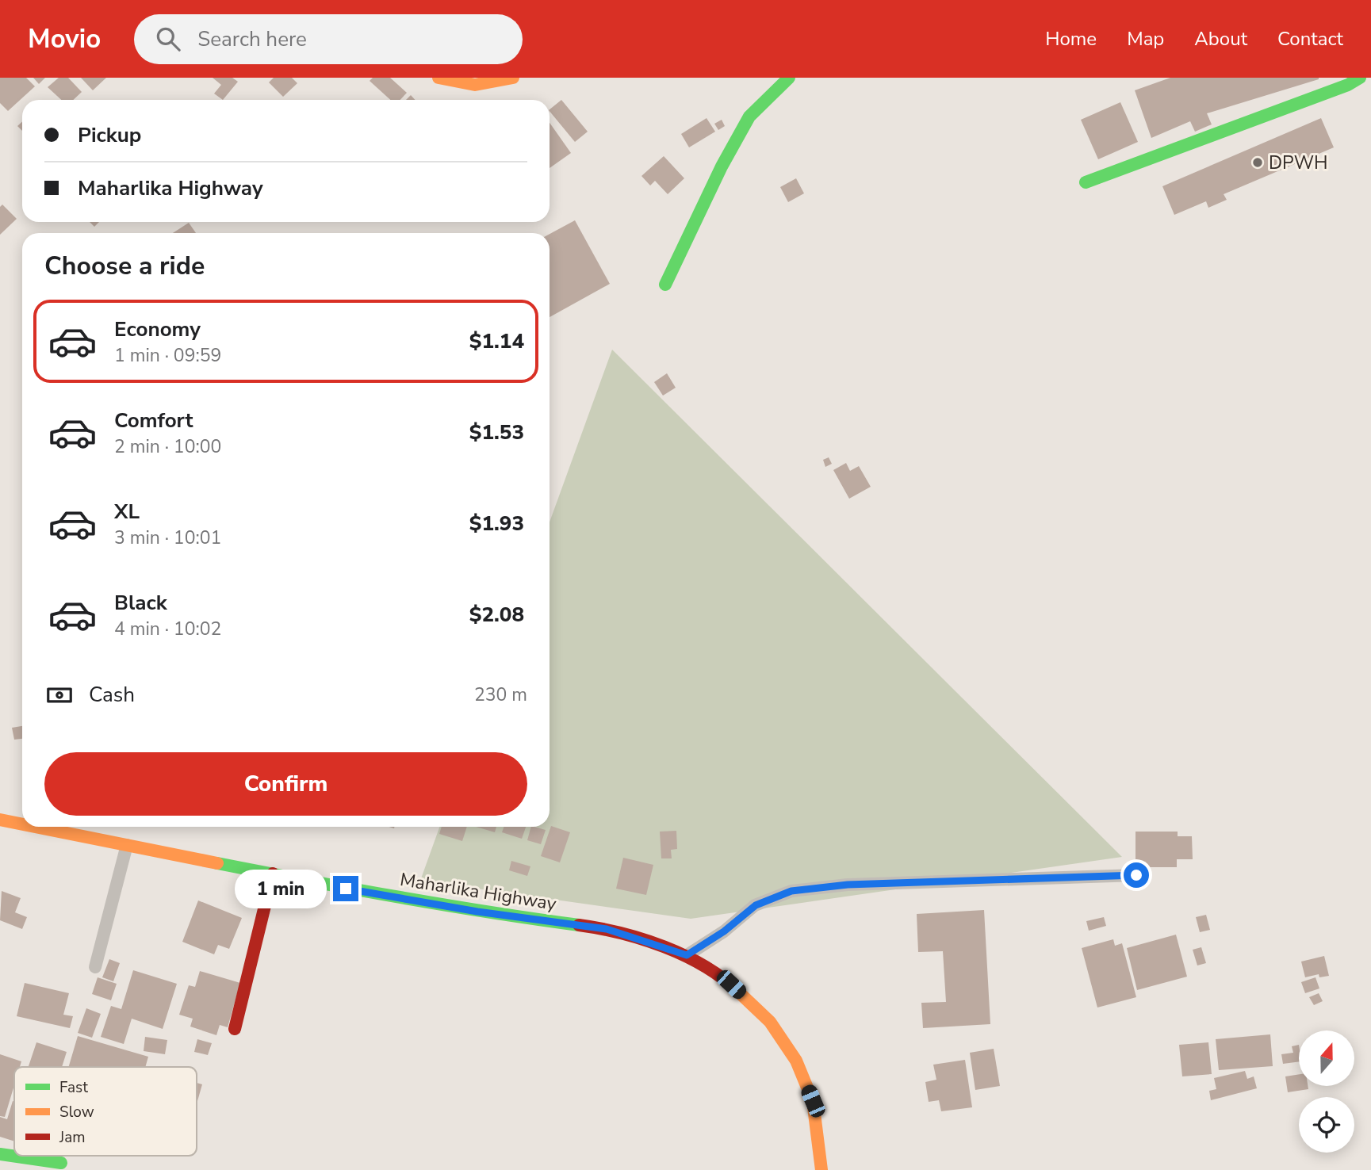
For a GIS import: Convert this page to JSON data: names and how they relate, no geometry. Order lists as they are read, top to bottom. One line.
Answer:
{"streets":{"main road":["Maharlika Highway"]},"places":["DPWH"],"legend":["Fast","Slow","Jam"],"north":"top","page":{"header":"Movio","search":"Search here","nav":["Home","Map","About","Contact"],"banner":["Pickup","Maharlika Highway"],"heading":"Choose a ride","list":[{"name":"Economy","note":"1 min · 09:59","value":"$1.14"},{"name":"Comfort","note":"2 min · 10:00","value":"$1.53"},{"name":"XL","note":"3 min · 10:01","value":"$1.93"},{"name":"Black","note":"4 min · 10:02","value":"$2.08"}],"pay":["Cash","230 m"],"buttons":"Confirm","bubble":"1 min"}}
